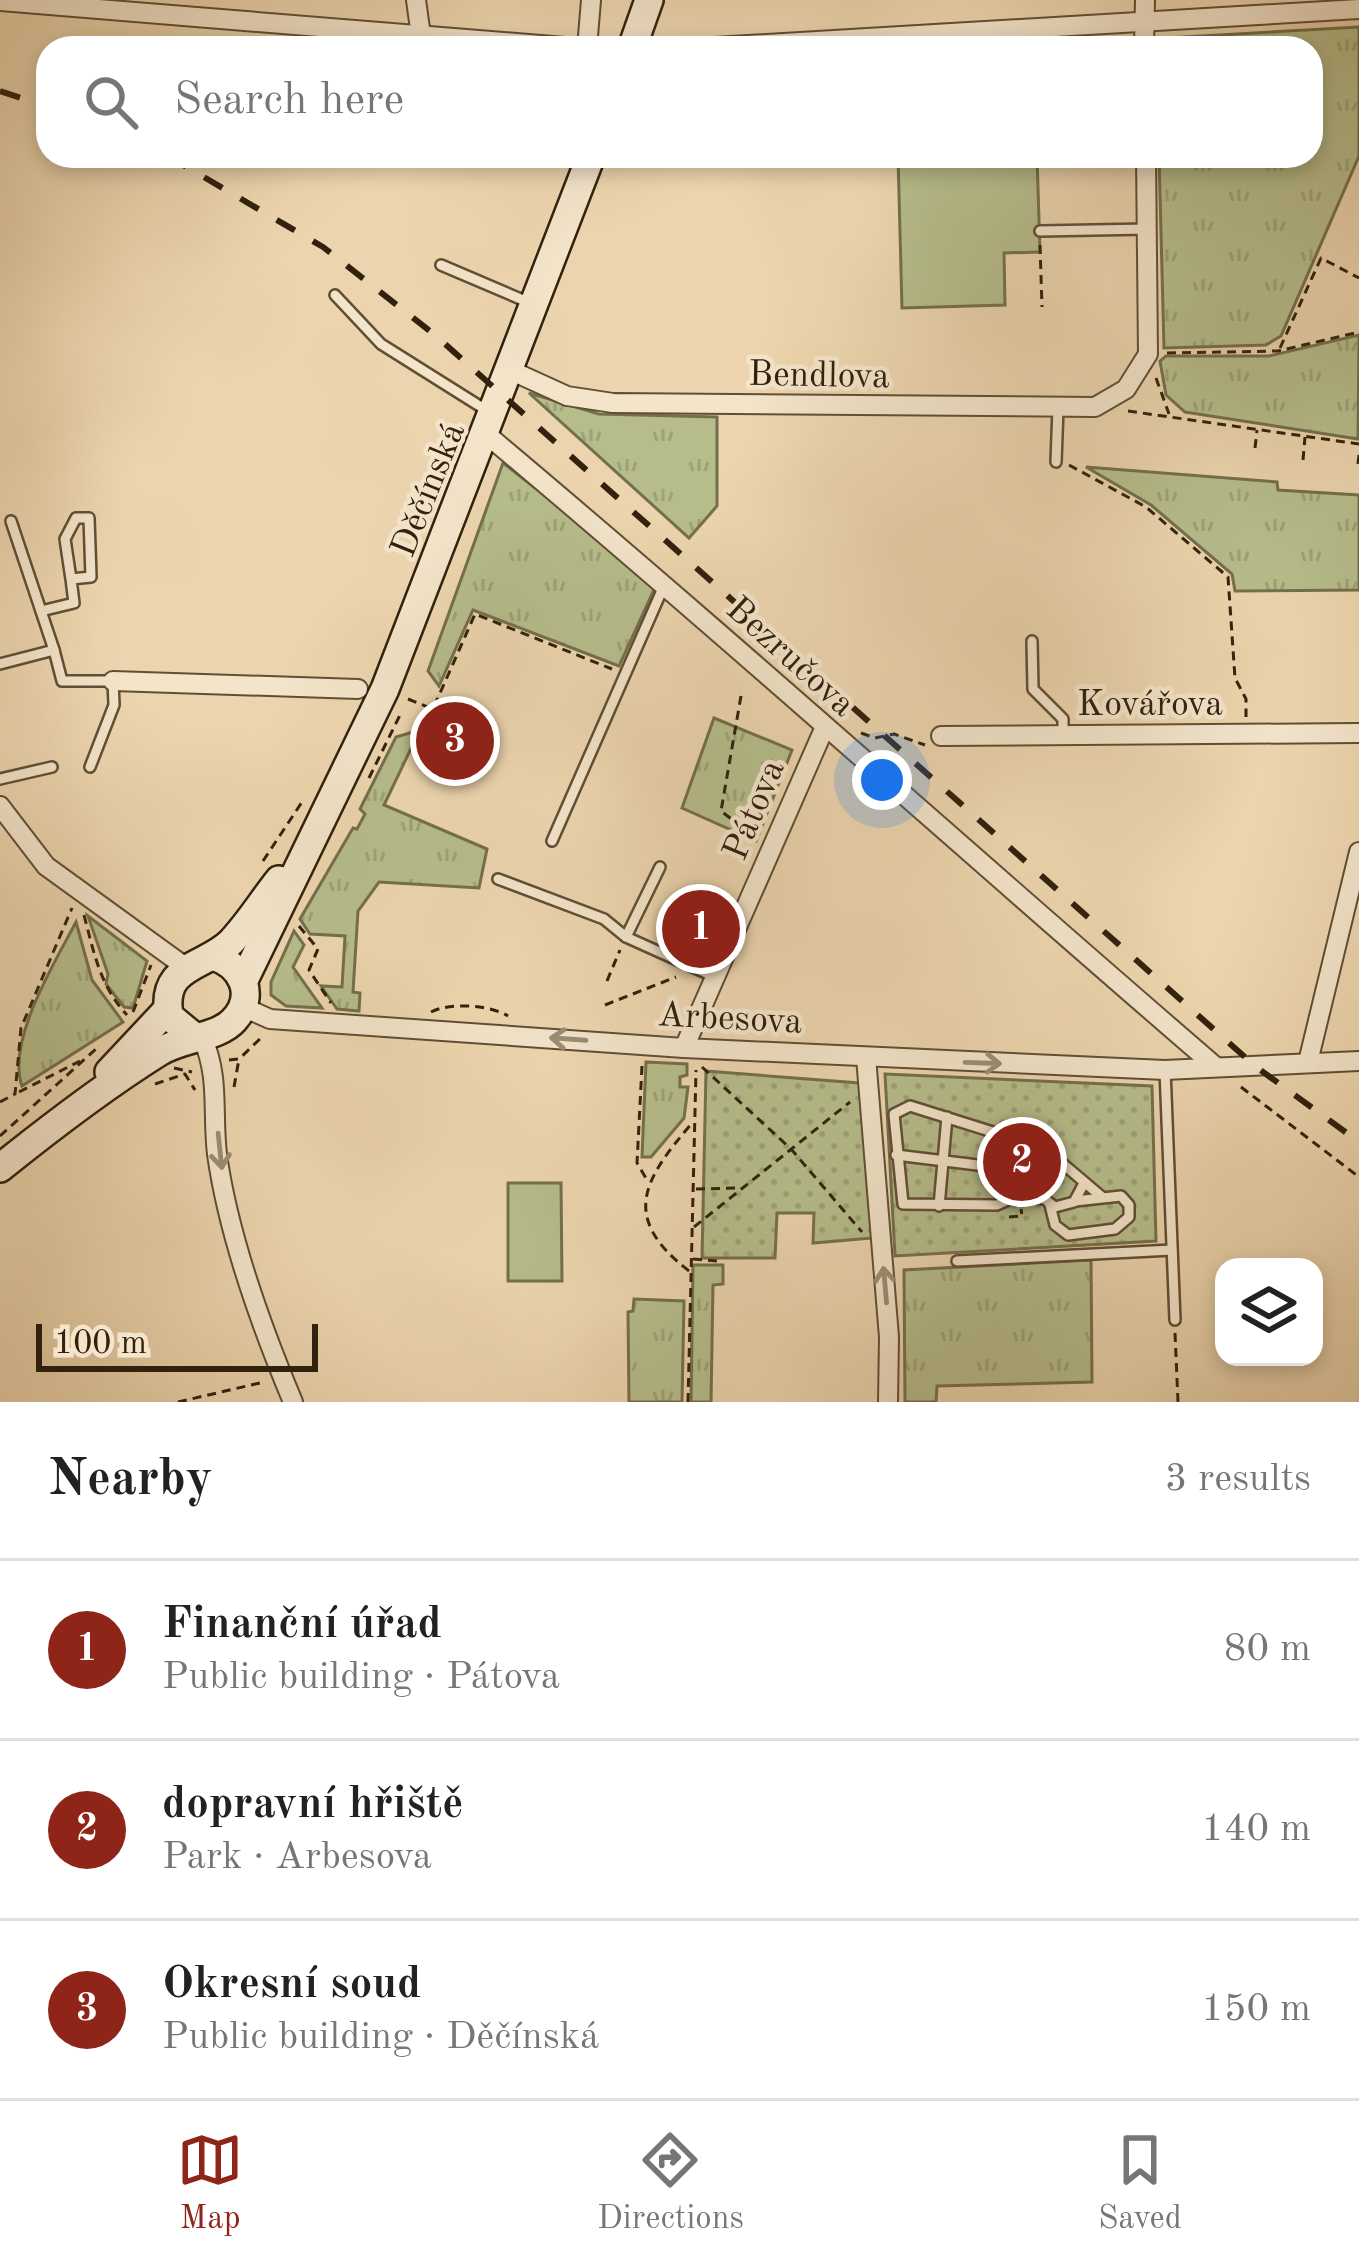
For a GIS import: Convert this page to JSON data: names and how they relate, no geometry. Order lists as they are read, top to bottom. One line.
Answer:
{"streets":{"main road":["Děčínská"],"street":["Bendlova","Bezručova","Kovářova","Pátova","Arbesova"]},"crossings":[["Bendlova","Děčínská"],["Děčínská","Bezručova"],["Děčínská","Arbesova"],["Bezručova","Pátova"],["Bezručova","Arbesova"],["Pátova","Arbesova"]],"scale_bar":"100 m","page":{"search":"Search here","pins":["3","1","2"],"scale":"100 m","heading":["Nearby","3 results"],"list":[{"mark":"1","name":"Finanční úřad","note":"Public building · Pátova","value":"80 m"},{"mark":"2","name":"dopravní hřiště","note":"Park · Arbesova","value":"140 m"},{"mark":"3","name":"Okresní soud","note":"Public building · Děčínská","value":"150 m"}],"nav":["Map","Directions","Saved"]}}
